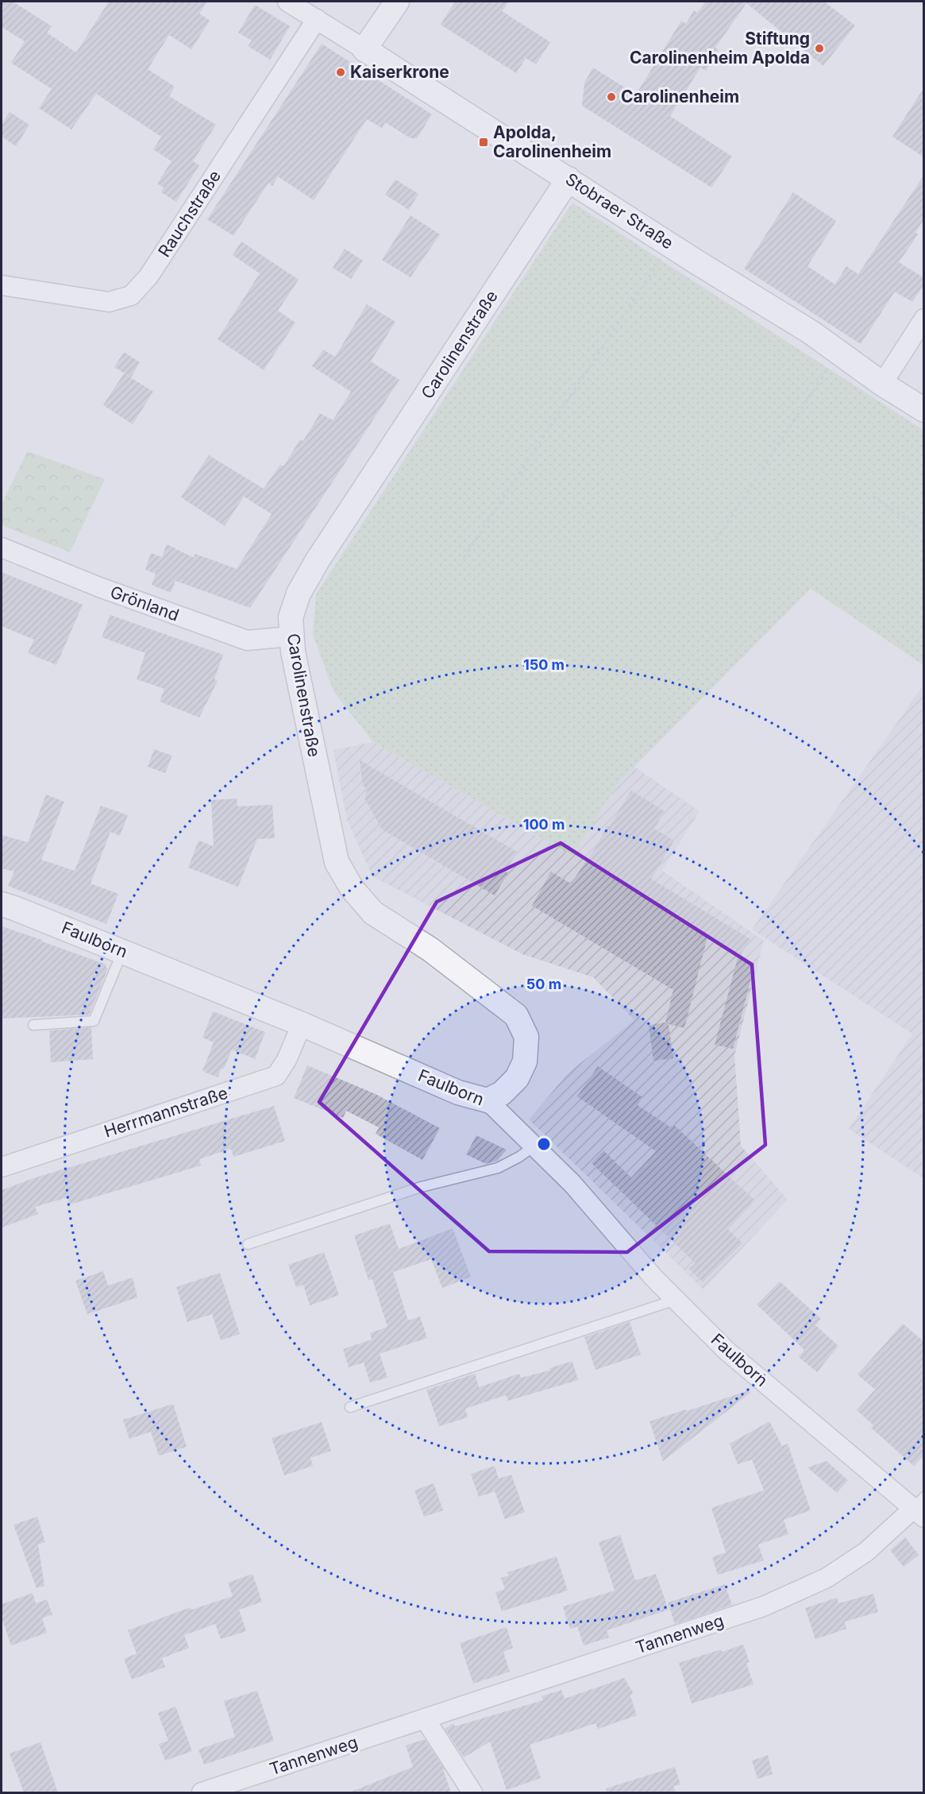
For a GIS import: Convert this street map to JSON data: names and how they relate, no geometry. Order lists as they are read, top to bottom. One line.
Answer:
{"streets":{"street":["Stobraer Straße","Rauchstraße","Carolinenstraße","Grönland","Faulborn","Herrmannstraße","Tannenweg"]},"crossings":[["Stobraer Straße","Rauchstraße"],["Stobraer Straße","Carolinenstraße"],["Carolinenstraße","Grönland"],["Carolinenstraße","Faulborn"],["Faulborn","Herrmannstraße"],["Faulborn","Tannenweg"]],"places":{"other":["Stiftung Carolinenheim Apolda","Kaiserkrone","Carolinenheim"],"transit":["Apolda, Carolinenheim"]},"rings":["150 m","100 m","50 m"]}
